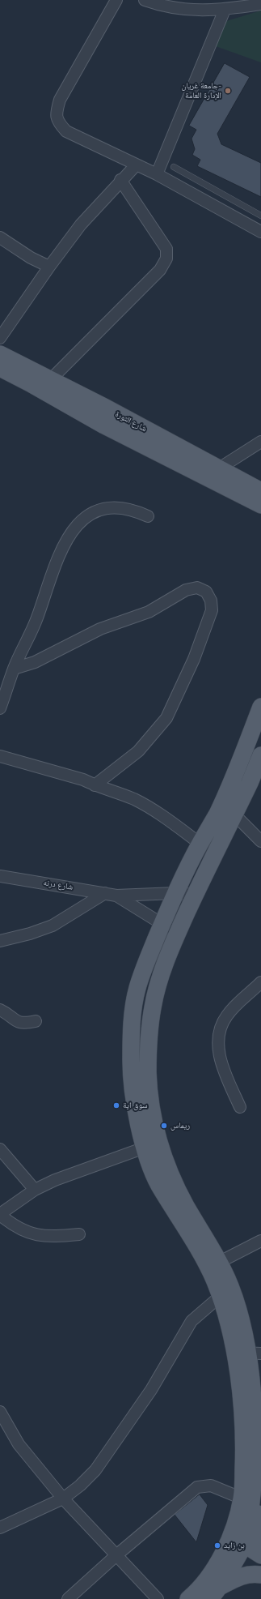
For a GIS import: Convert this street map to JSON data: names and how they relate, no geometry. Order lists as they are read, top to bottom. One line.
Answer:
{"streets":{"main road":["شارع الثورة"],"street":["شارع درنه"]},"places":["جامعة غريان- الإدارة العامة","سوق اية","ريماس","بن زايد"]}
